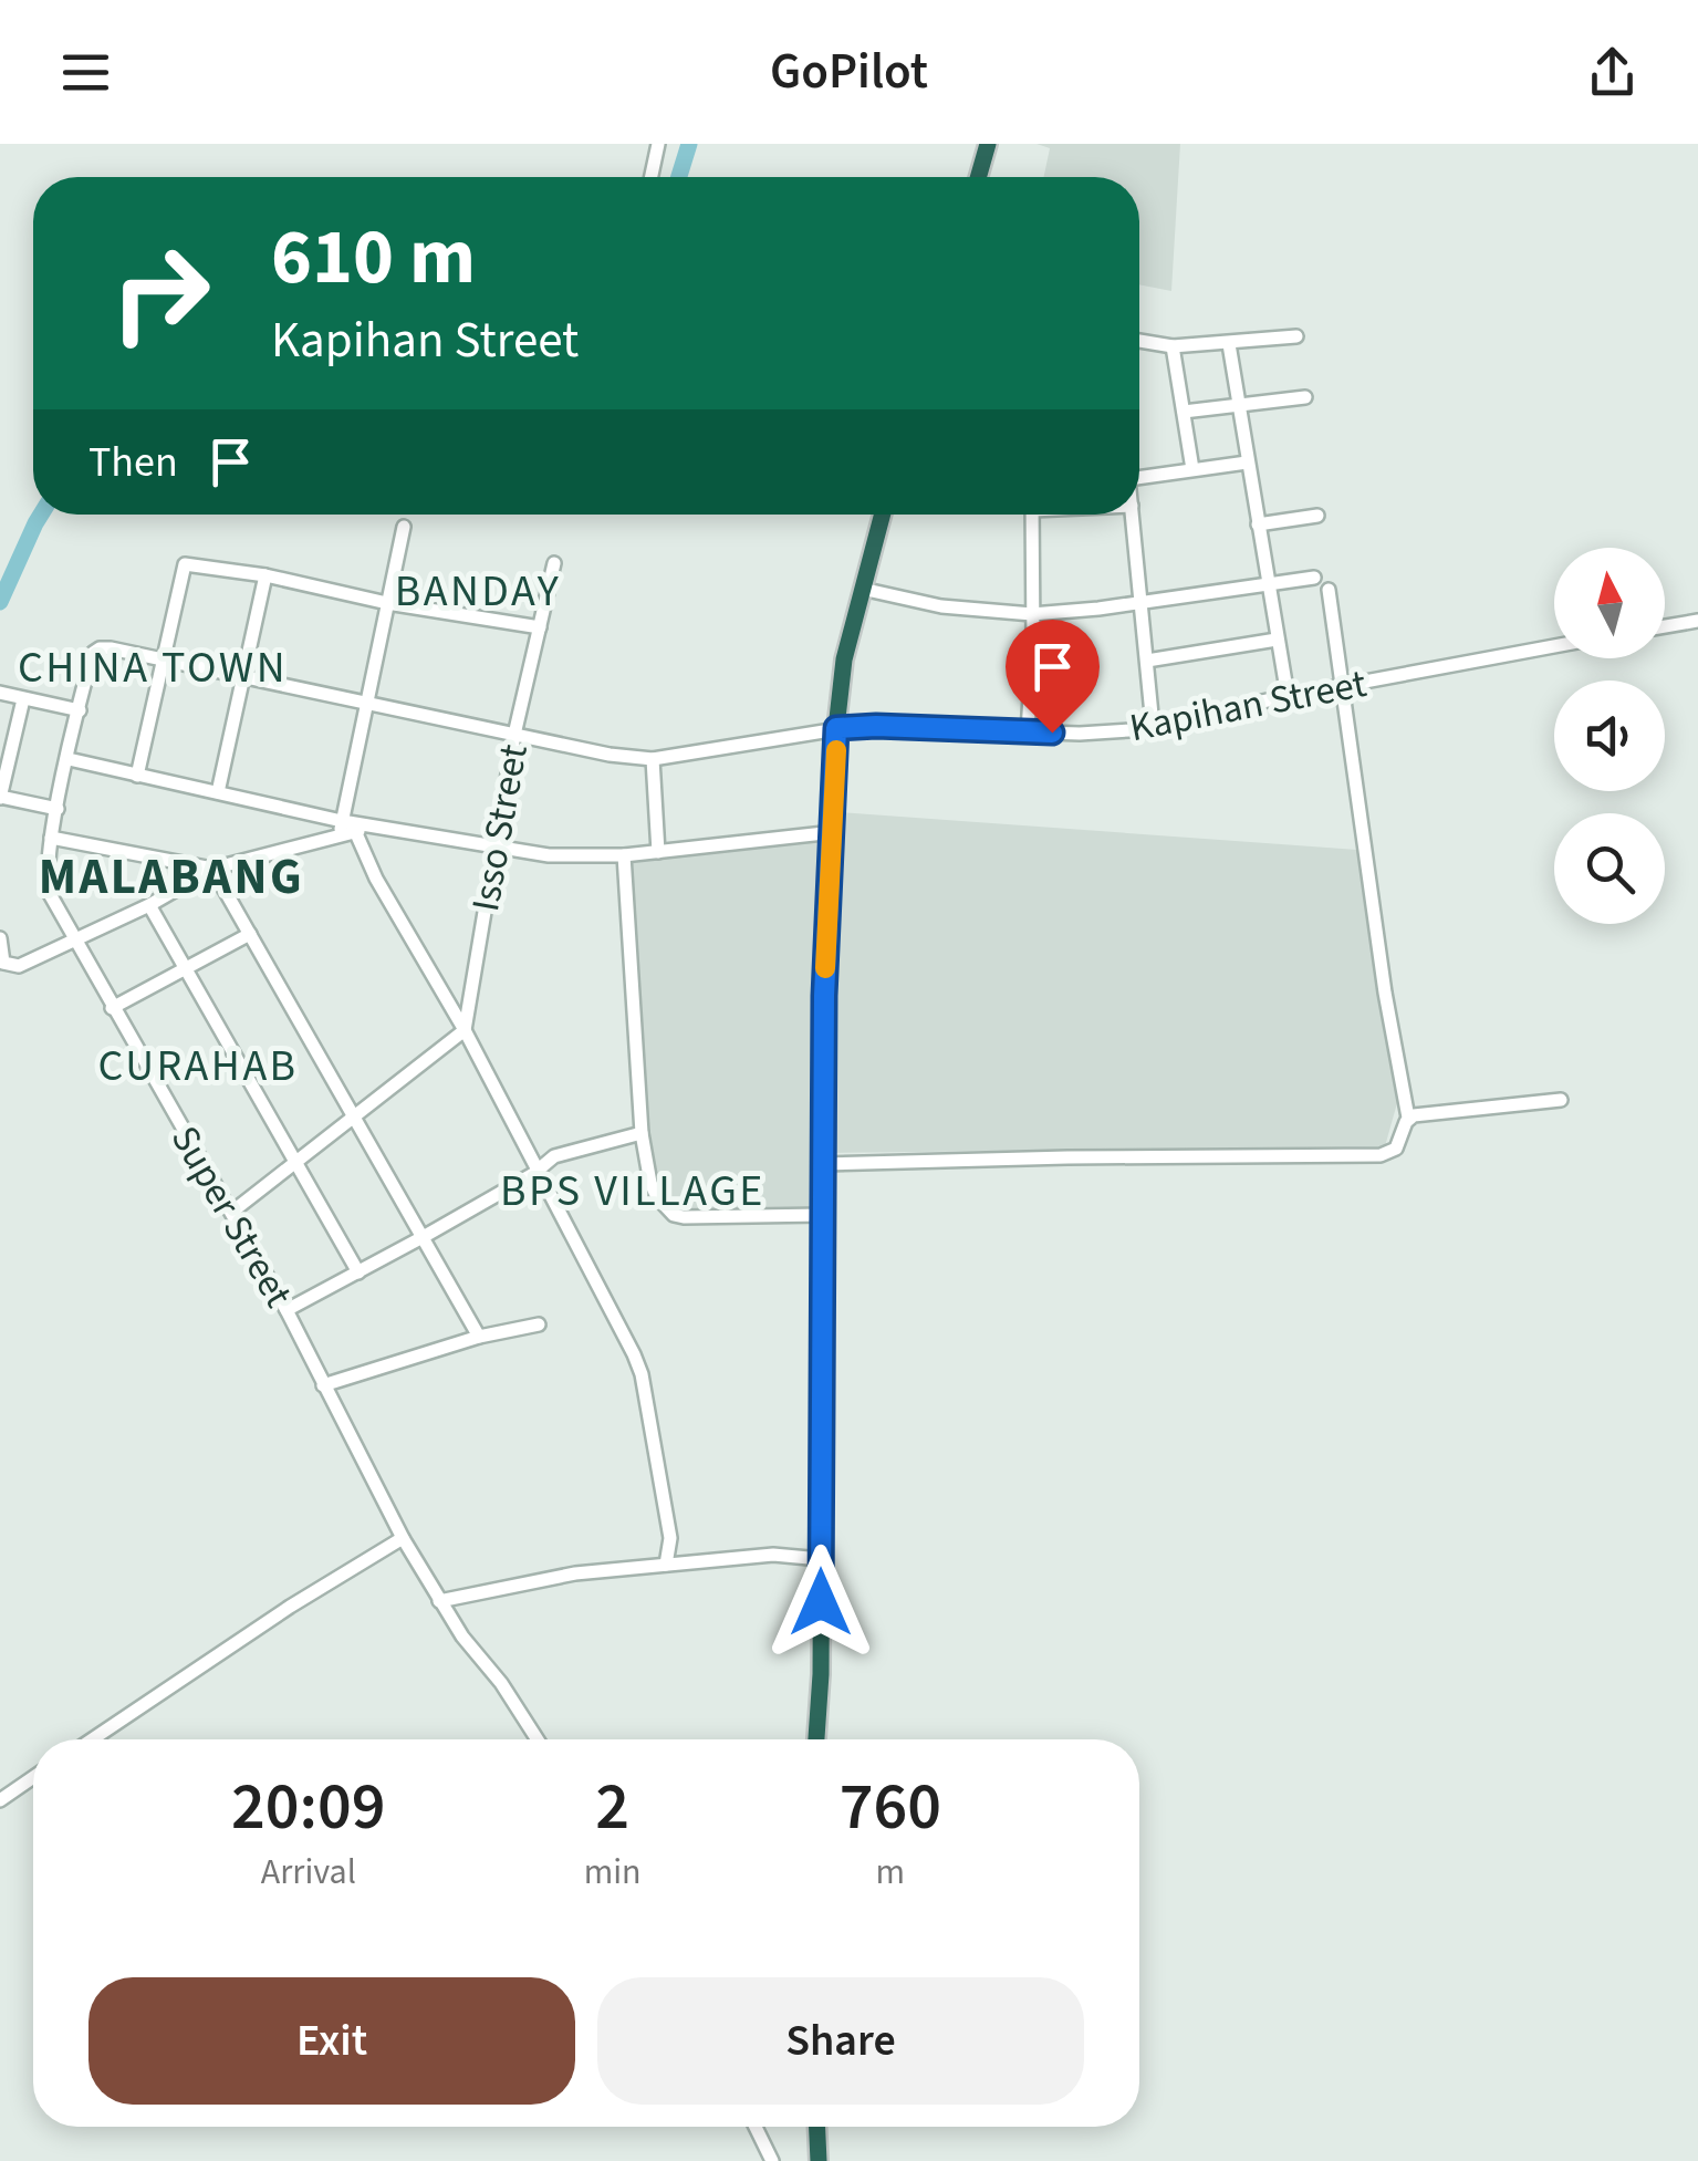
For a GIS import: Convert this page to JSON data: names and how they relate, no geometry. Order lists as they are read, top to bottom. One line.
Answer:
{"streets":{"street":["Kapihan Street","Isso Street","Super Street"]},"crossings":[["Kapihan Street","Isso Street"],["Kapihan Street","Super Street"]],"districts":["BANDAY","CHINA TOWN","MALABANG","CURAHAB","BPS VILLAGE"],"north":"top","page":{"header":"GoPilot","turn":["610 m","Kapihan Street"],"then":"Then","eta":["20:09","Arrival","2","min","760","m"],"buttons":["Exit","Share"]}}
